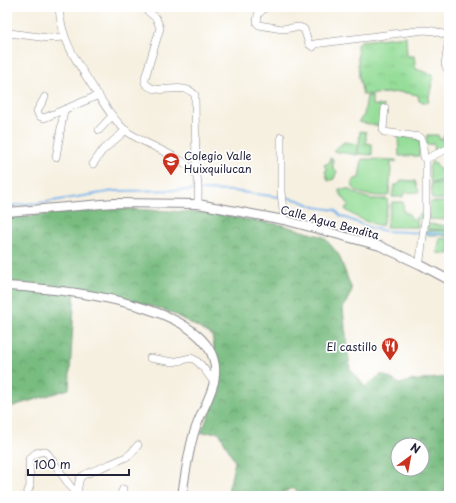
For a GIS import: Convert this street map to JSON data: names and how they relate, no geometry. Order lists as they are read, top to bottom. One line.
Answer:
{"streets":{"main road":["Calle Agua Bendita"]},"places":{"school or university":["Colegio Valle Huixquilucan"],"restaurant":["El castillo"]},"scale_bar":"100 m","north":"top right"}
